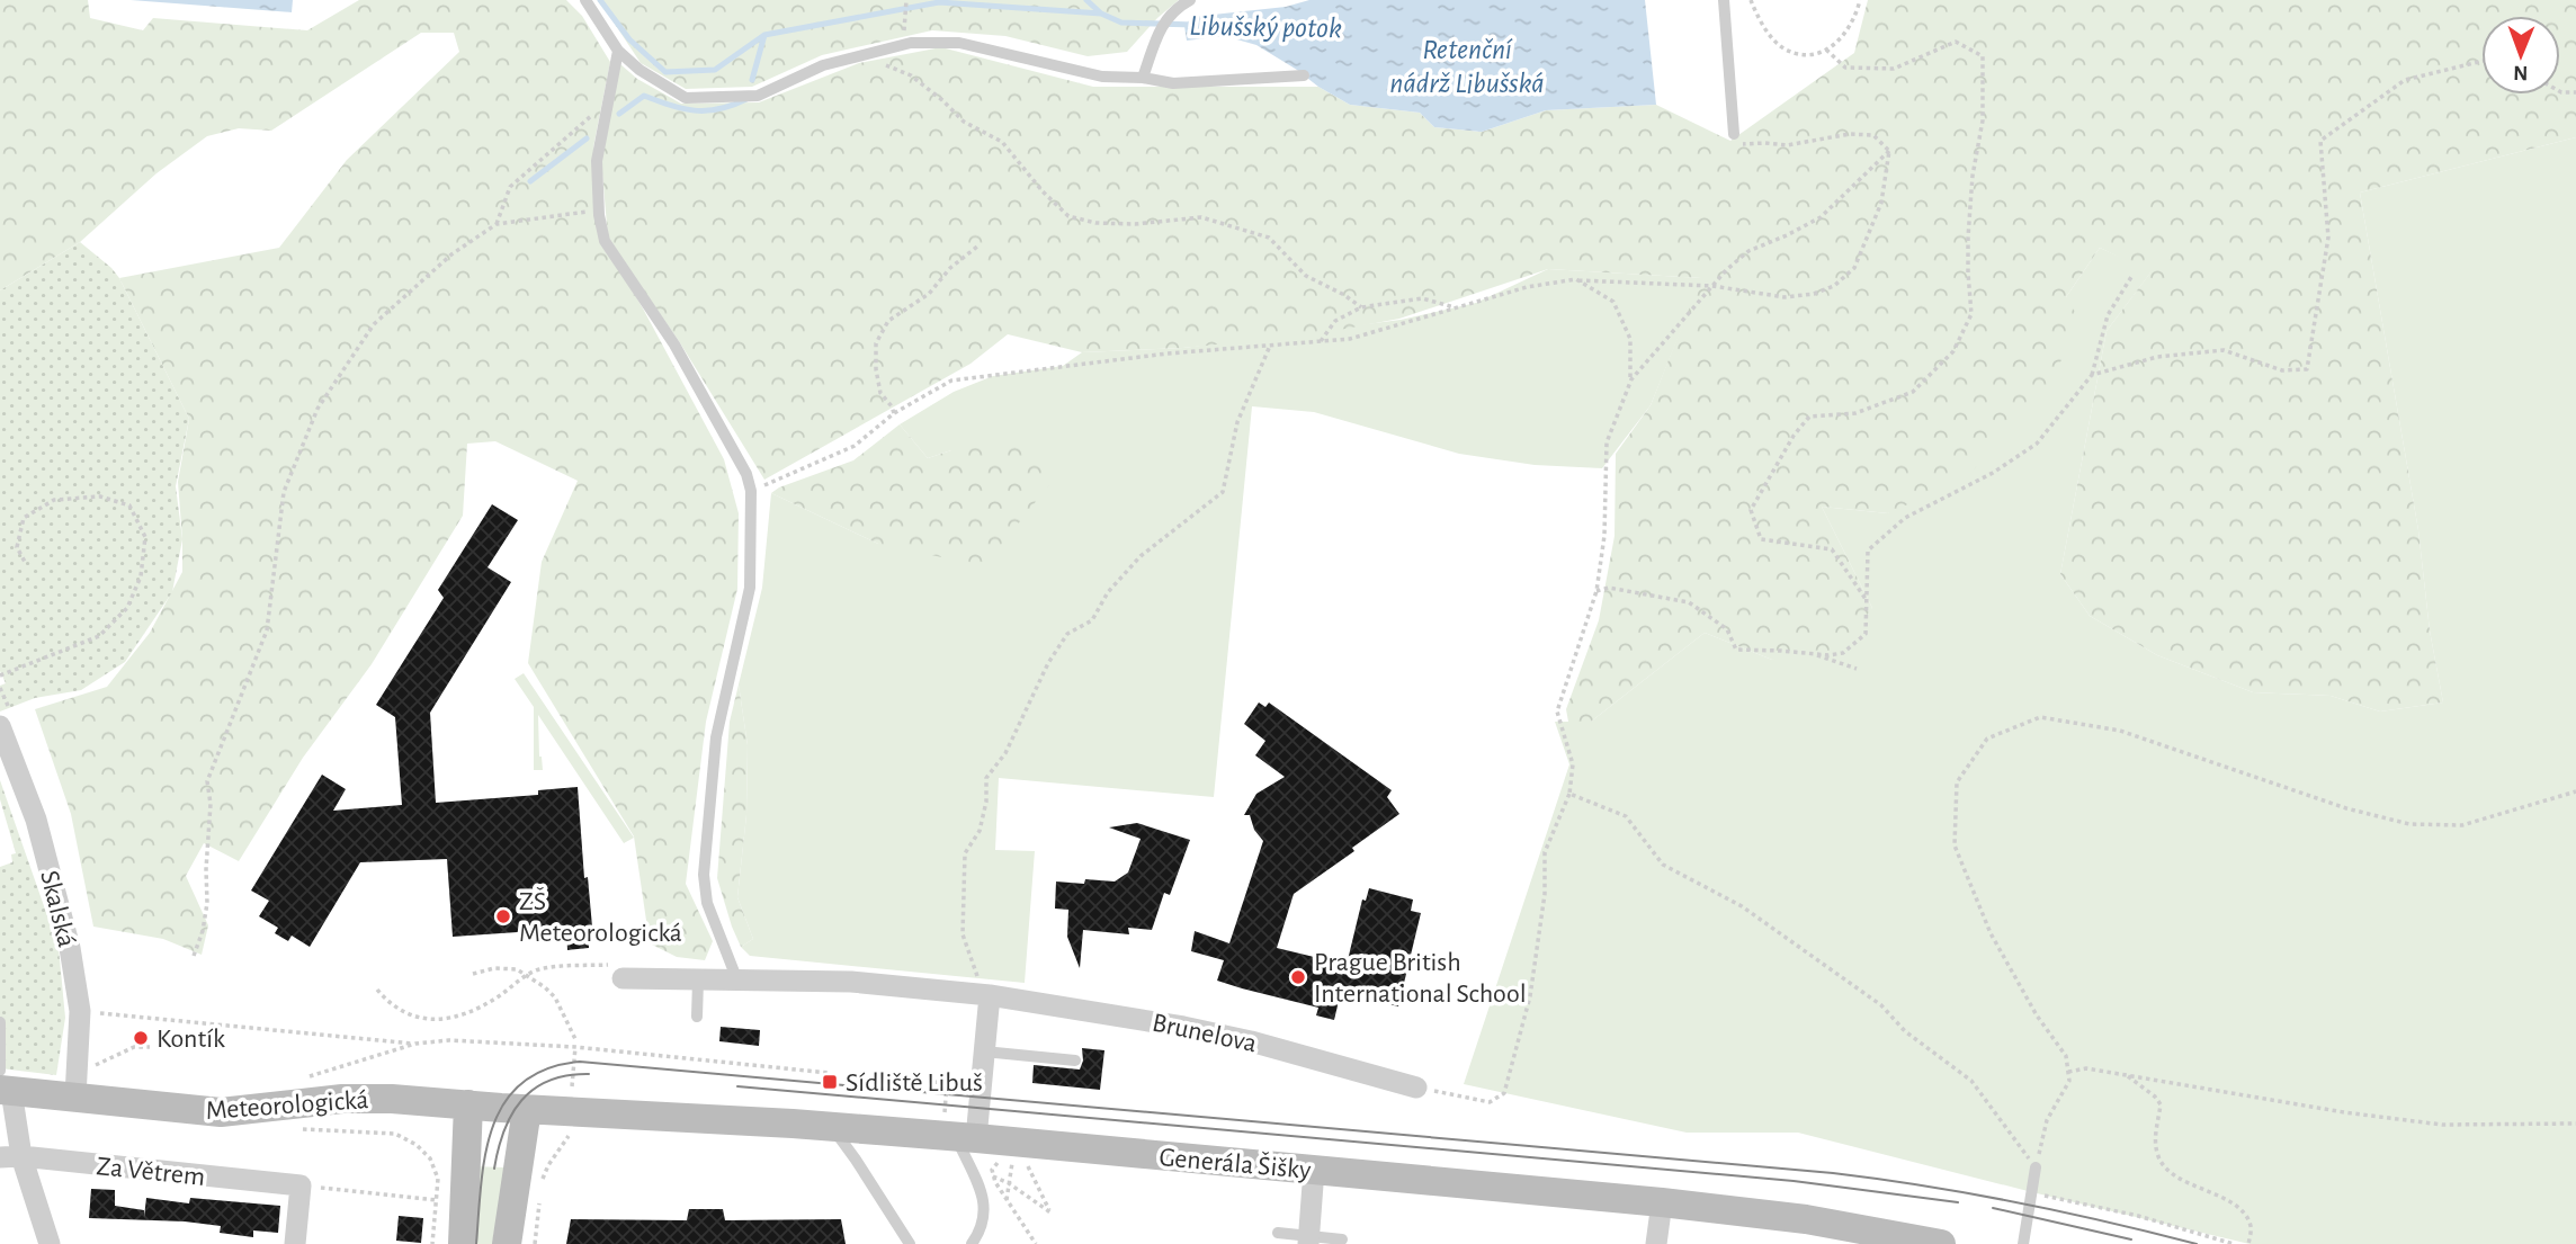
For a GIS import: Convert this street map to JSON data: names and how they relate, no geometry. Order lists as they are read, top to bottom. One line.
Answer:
{"streets":{"main road":["Meteorologická","Generála Šišky"],"street":["Skalská","Brunelova","Za Větrem"]},"crossings":[["Skalská","Meteorologická"],["Meteorologická","Generála Šišky"]],"water":["Libušský potok","Retenční nádrž Libušská"],"places":{"other":["ZŠ Meteorologická","Prague British International School","Kontík"],"transit":["Sídliště Libuš"]},"north":"bottom"}
